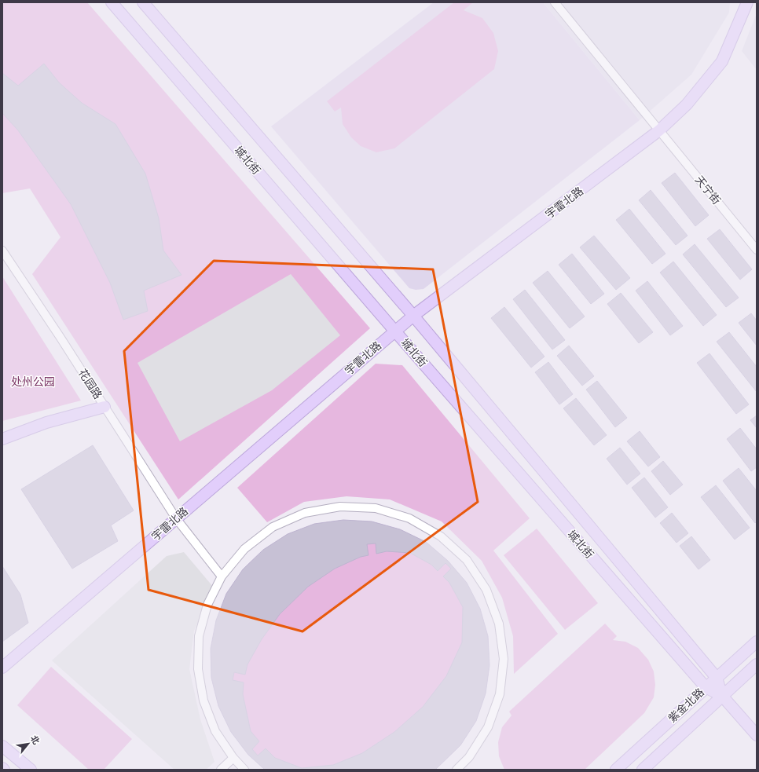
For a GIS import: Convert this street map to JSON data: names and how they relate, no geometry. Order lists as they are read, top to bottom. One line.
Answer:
{"streets":{"main road":["城北街","宇雷北路","紫金北路"],"street":["天宁街","花园路"]},"crossings":[["城北街","宇雷北路"],["城北街","紫金北路"],["天宁街","宇雷北路"],["宇雷北路","花园路"]],"parks":["处州公园"],"north":"top right"}
